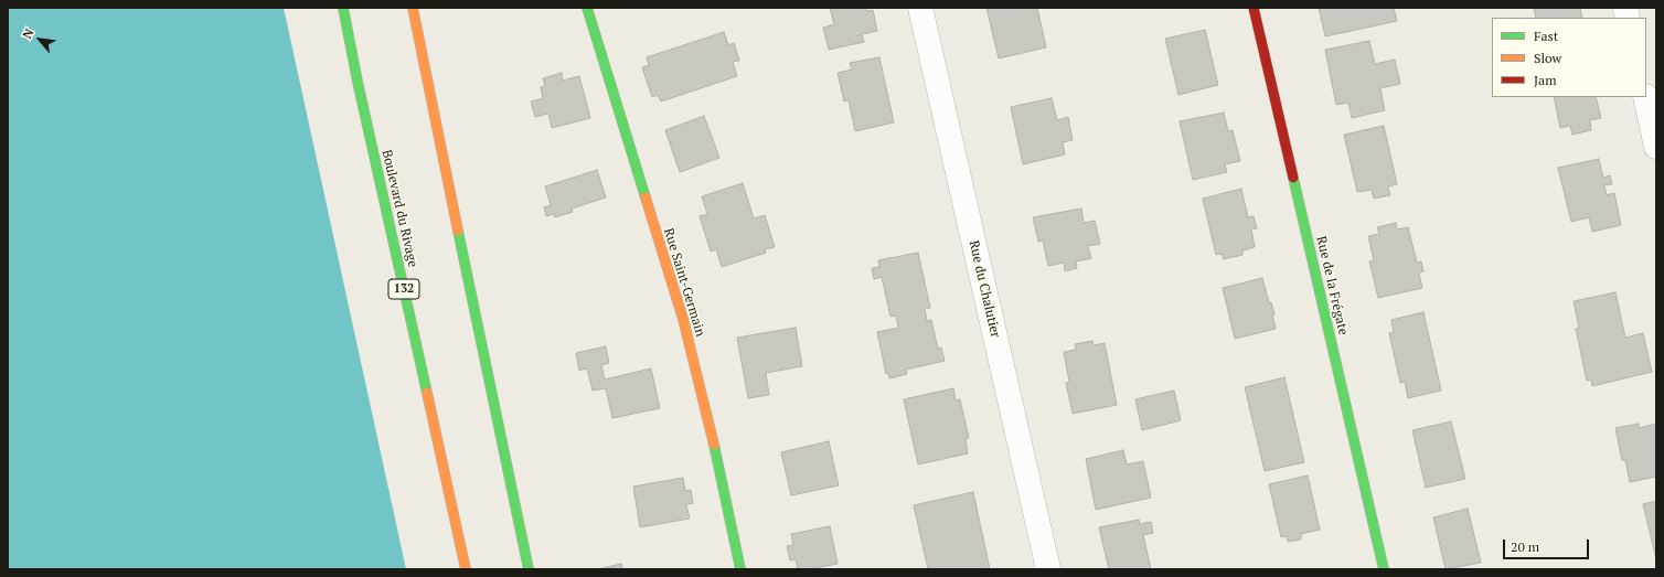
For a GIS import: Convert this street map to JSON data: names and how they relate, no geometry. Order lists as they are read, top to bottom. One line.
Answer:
{"streets":{"street":["Boulevard du Rivage","Rue Saint-Germain","Rue de la Frégate","132","Rue du Chalutier"]},"legend":["Fast","Slow","Jam"],"scale_bar":"20 m","north":"top left"}
